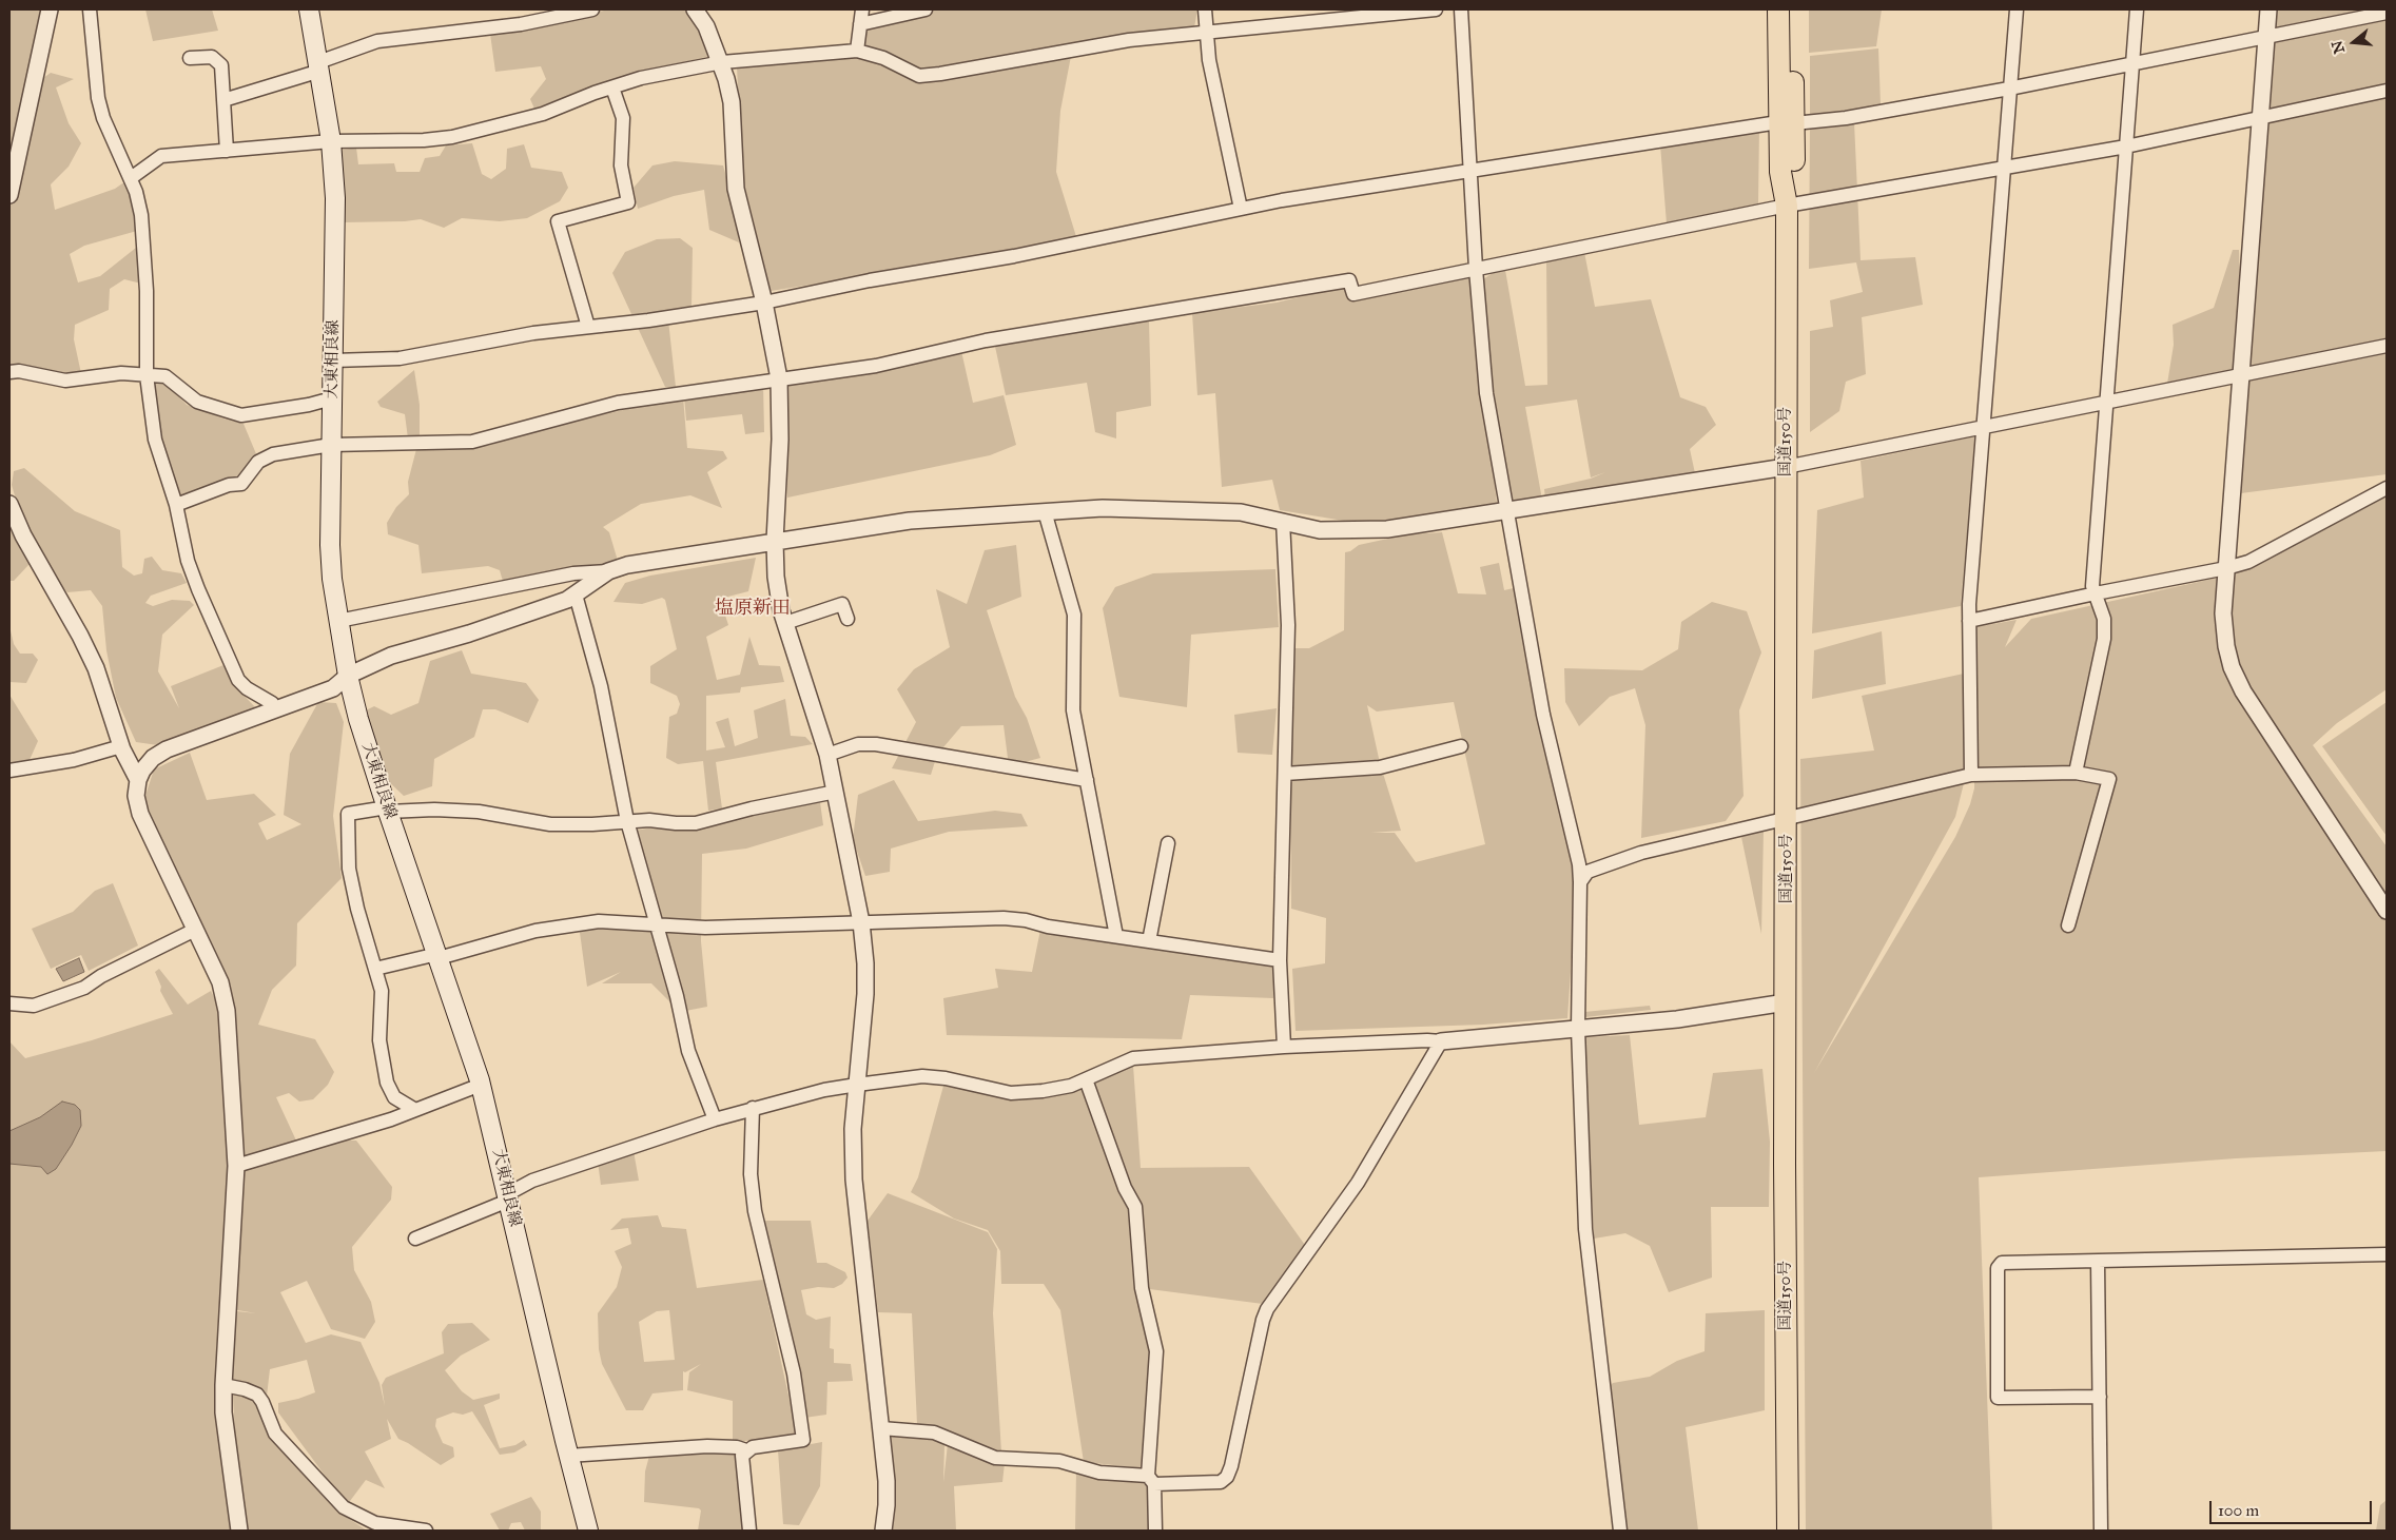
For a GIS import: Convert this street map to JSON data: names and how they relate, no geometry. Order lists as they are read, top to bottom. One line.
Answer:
{"streets":{"highway":["国道150号"],"main road":["大東相良線"]},"districts":["塩原新田"],"scale_bar":"100 m","north":"left"}
